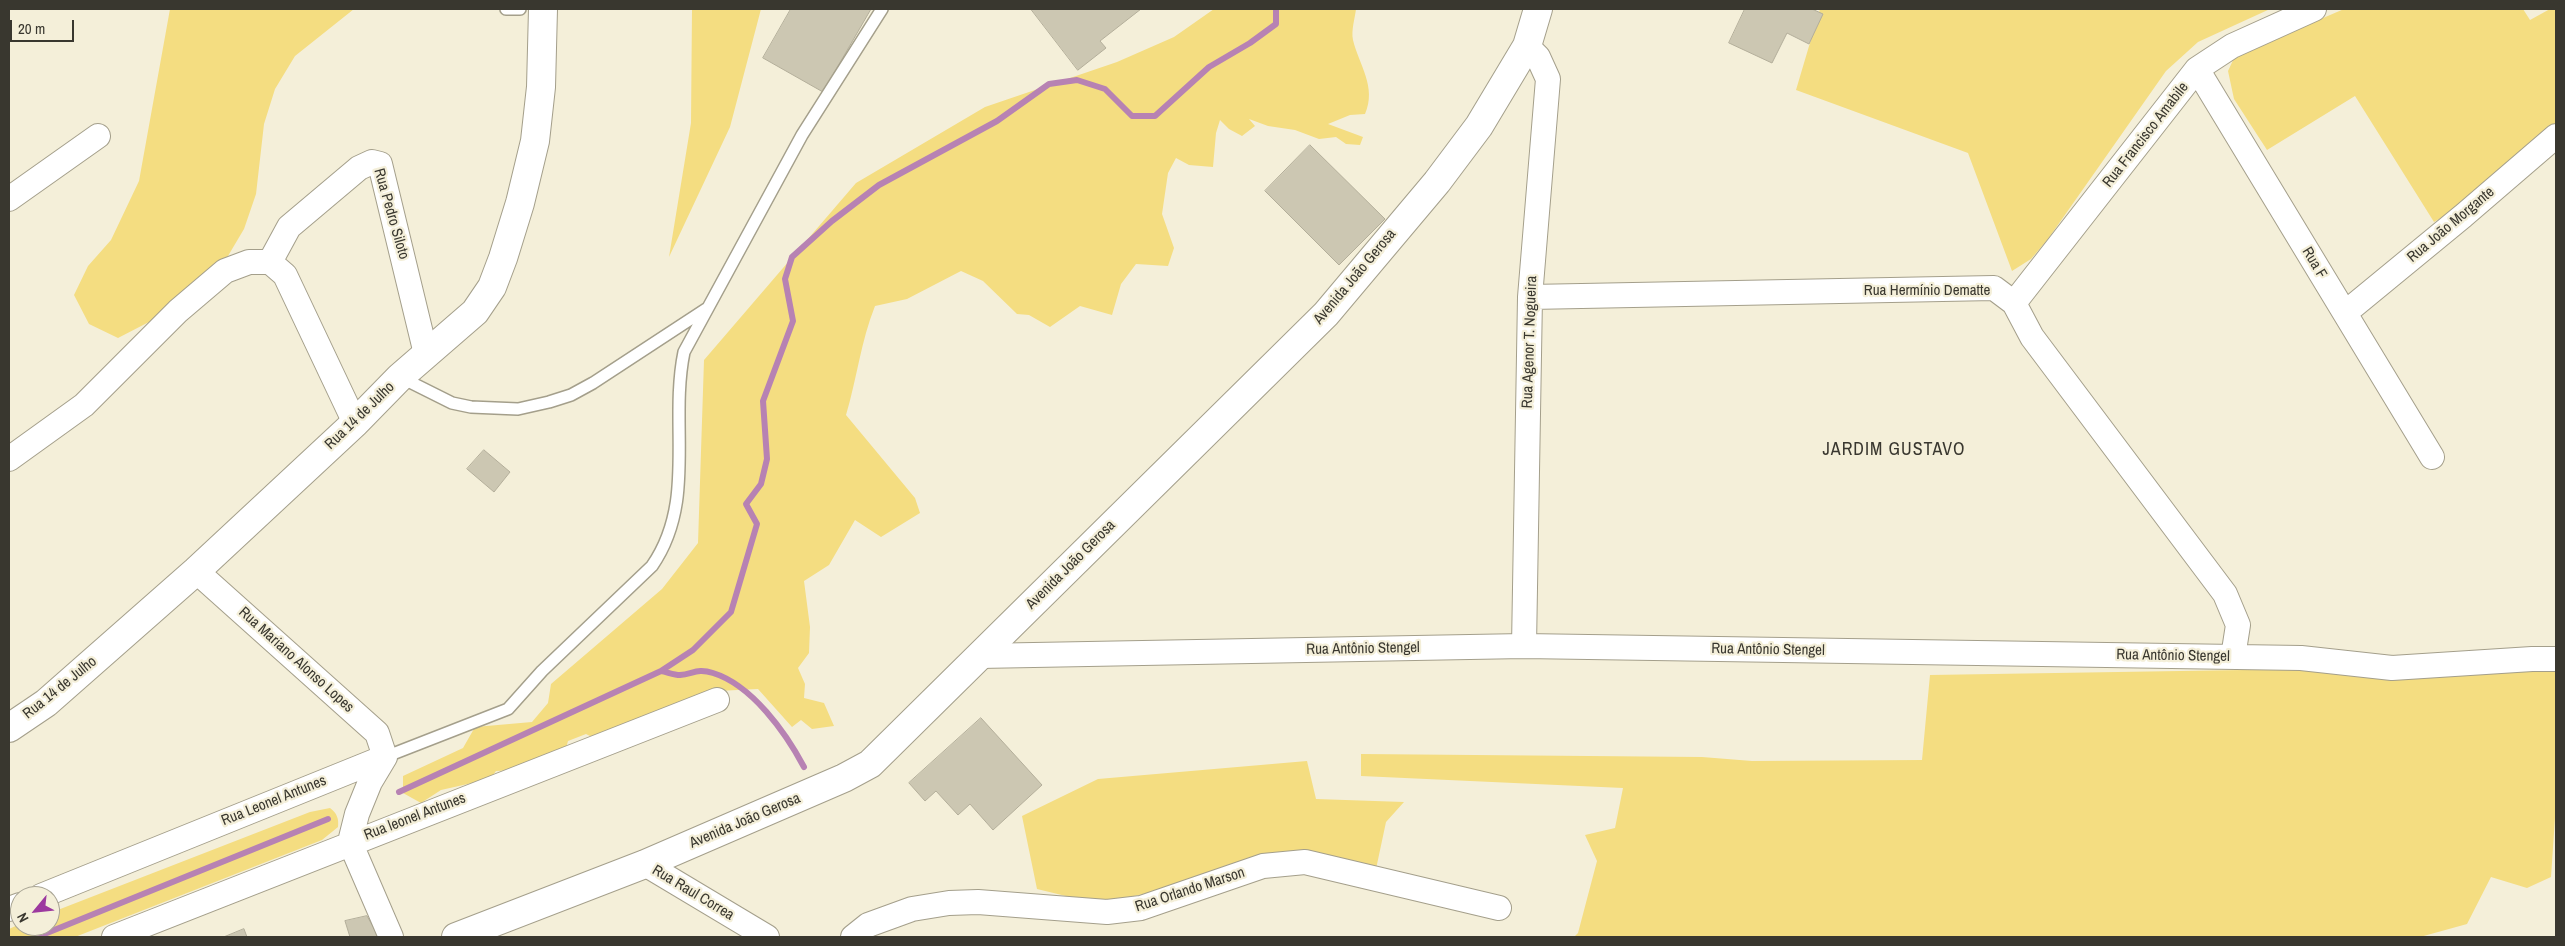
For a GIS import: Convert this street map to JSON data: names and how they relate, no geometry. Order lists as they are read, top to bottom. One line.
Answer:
{"streets":{"main road":["Avenida João Gerosa","Rua 14 de Julho"],"street":["Rua Francisco Amabile","Rua Pedro Siloto","Rua João Morgante","Rua F","Rua Hermínio Dematte","Rua Agenor T. Nogueira","Rua Antônio Stengel","Rua Mariano Alonso Lopes","Rua Leonel Antunes","Rua leonel Antunes","Rua Orlando Marson","Rua Raul Correa"]},"crossings":[["Rua Francisco Amabile","Rua F"],["Rua Francisco Amabile","Rua Hermínio Dematte"],["Rua Pedro Siloto","Rua 14 de Julho"],["Rua João Morgante","Rua F"],["Avenida João Gerosa","Rua Agenor T. Nogueira"],["Avenida João Gerosa","Rua Antônio Stengel"],["Avenida João Gerosa","Rua Raul Correa"],["Rua Hermínio Dematte","Rua Agenor T. Nogueira"],["Rua Hermínio Dematte","Rua Antônio Stengel"],["Rua Agenor T. Nogueira","Rua Antônio Stengel"],["Rua 14 de Julho","Rua Mariano Alonso Lopes"],["Rua Mariano Alonso Lopes","Rua Leonel Antunes"]],"districts":["JARDIM GUSTAVO"],"scale_bar":"20 m","north":"bottom left"}
